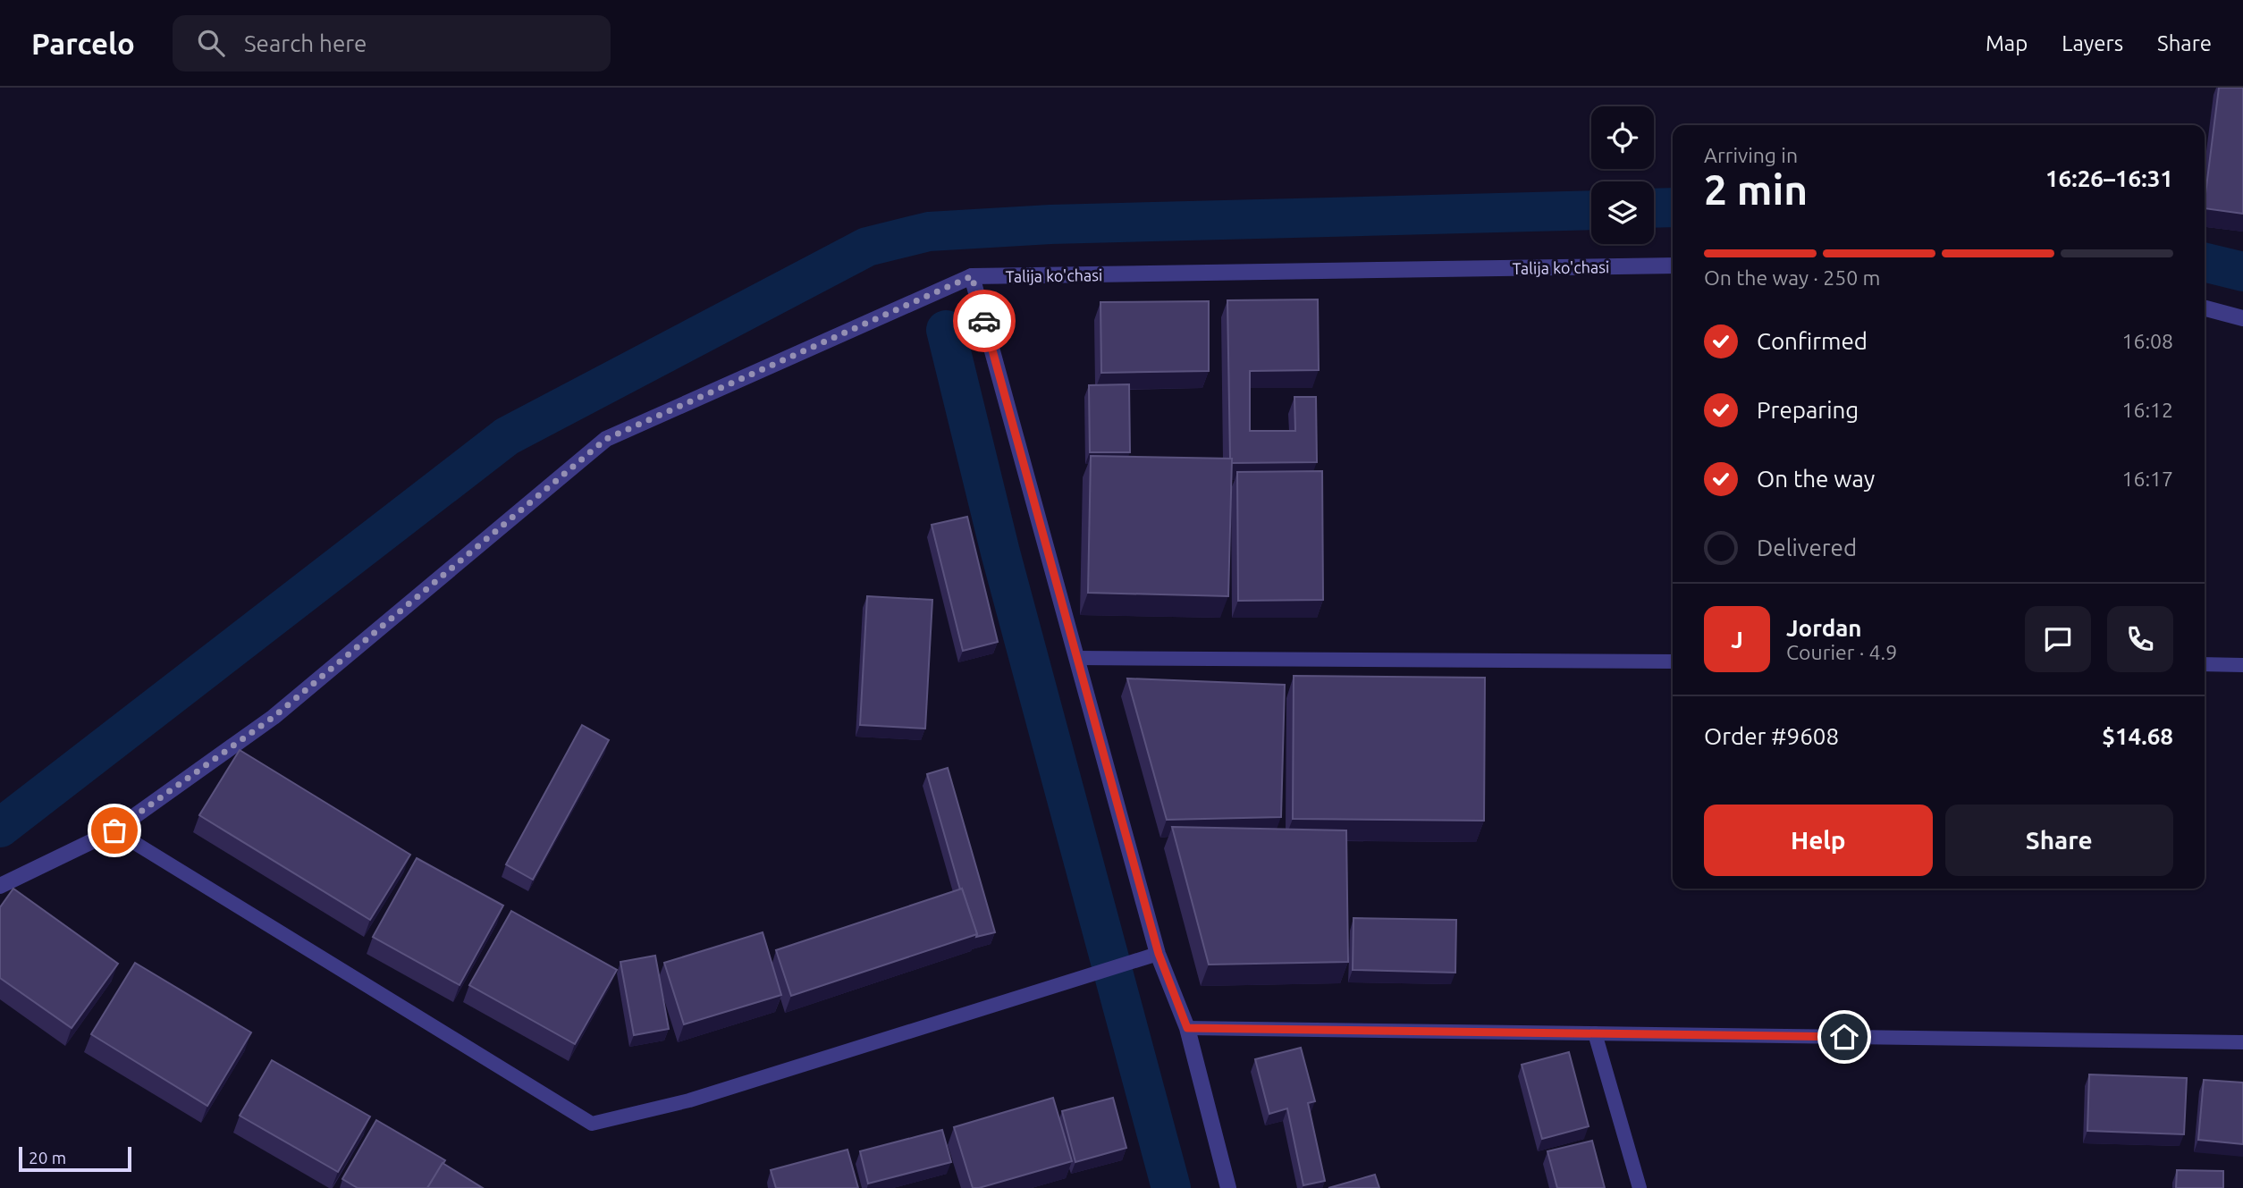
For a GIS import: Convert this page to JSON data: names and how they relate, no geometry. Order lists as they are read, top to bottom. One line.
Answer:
{"streets":{"street":["Talija ko'chasi"]},"scale_bar":"20 m","page":{"header":"Parcelo","search":"Search here","nav":["Map","Layers","Share"],"heading":["2 min","Arriving in","16:26–16:31"],"panel":["Jordan","Courier · 4.9","Order #9608","$14.68"],"bar":"On the way · 250 m","list":[["Confirmed","16:08"],["Preparing","16:12"],["On the way","16:17"],"Delivered"],"round":"J","buttons":["Help","Share"],"scale":"20 m"}}
